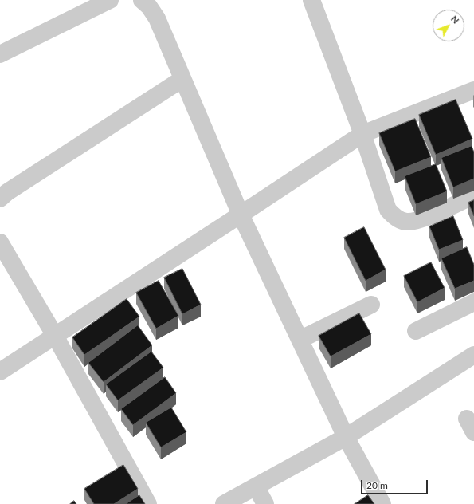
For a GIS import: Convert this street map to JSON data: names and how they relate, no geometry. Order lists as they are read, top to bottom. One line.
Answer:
{"scale_bar":"20 m","north":"top right"}
